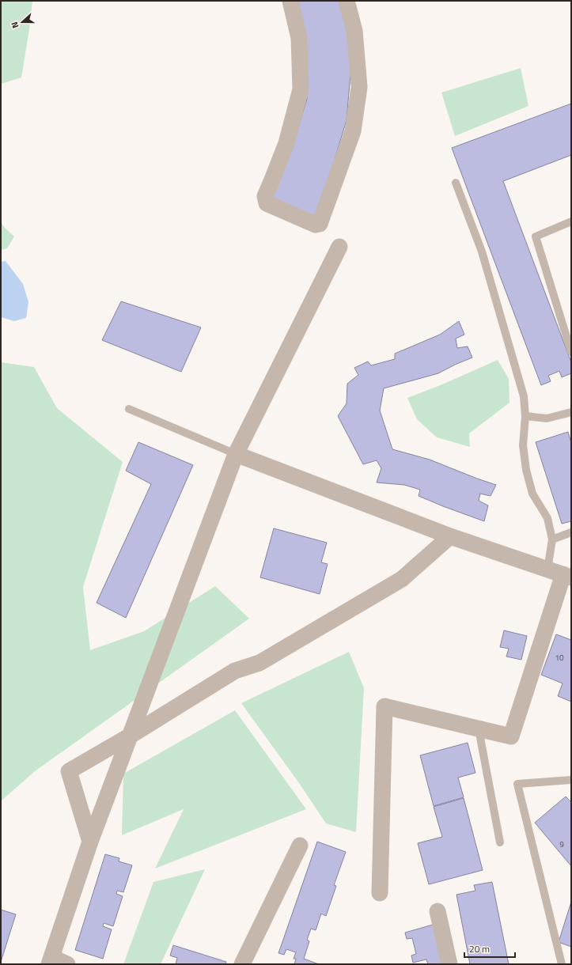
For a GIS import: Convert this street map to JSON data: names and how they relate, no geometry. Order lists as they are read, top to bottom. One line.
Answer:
{"house_numbers":["10","9"],"scale_bar":"20 m","north":"left"}
